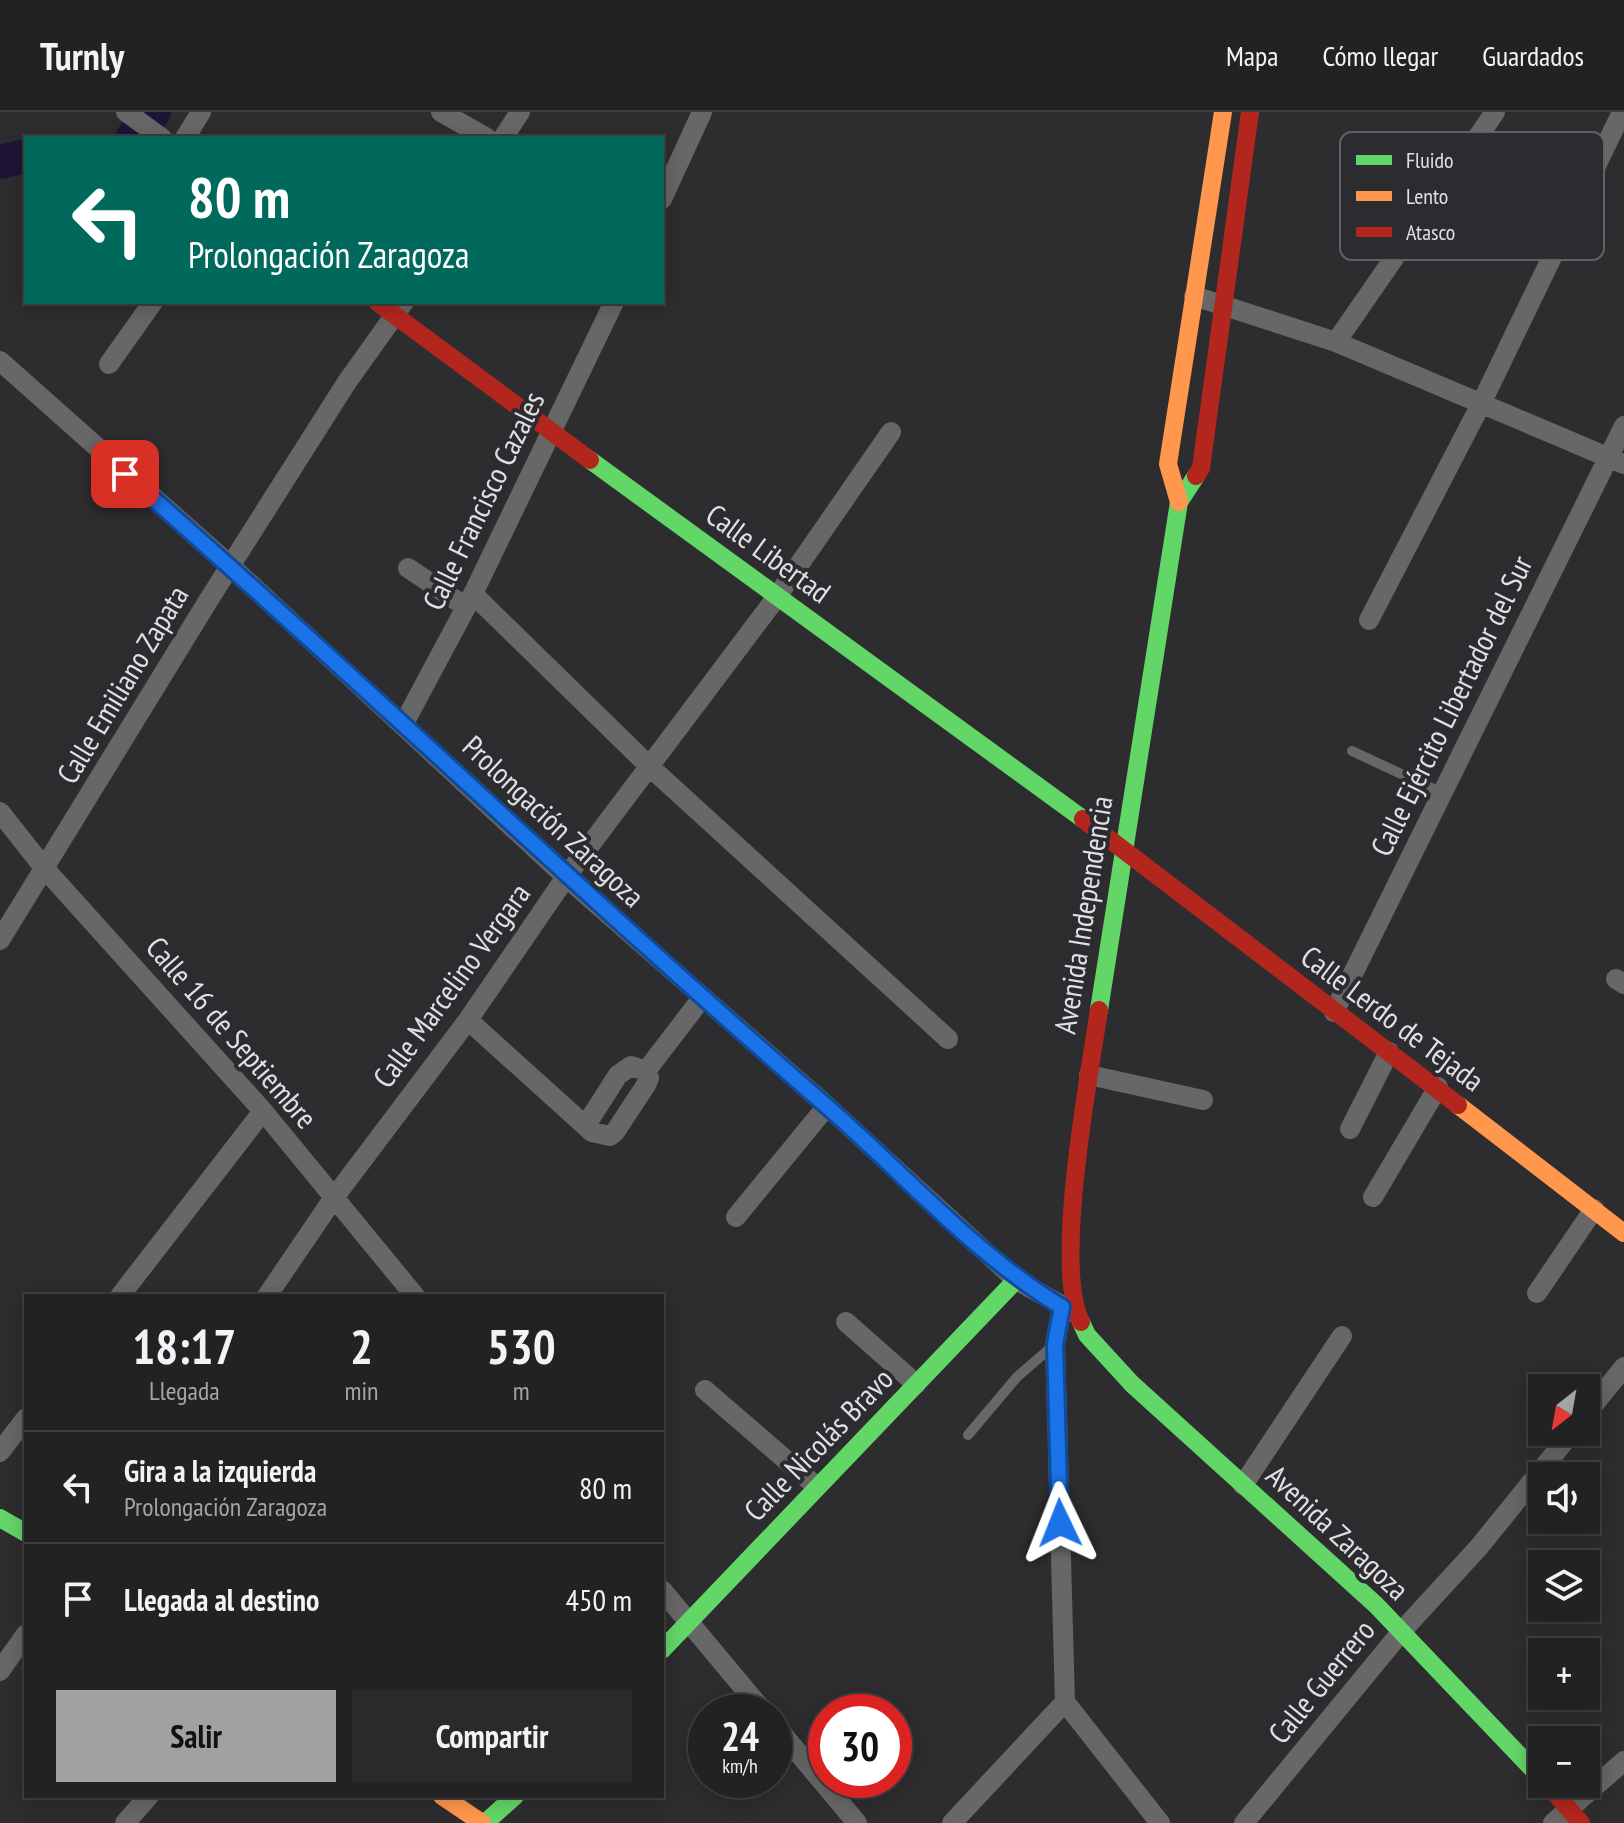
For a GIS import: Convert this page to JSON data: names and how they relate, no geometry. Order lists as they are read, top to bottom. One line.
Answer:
{"streets":{"main road":["Calle Libertad","Avenida Independencia","Calle Lerdo de Tejada","Calle Nicolás Bravo","Avenida Zaragoza"],"street":["Calle Francisco Cazales","Calle Emiliano Zapata","Calle Ejército Libertador del Sur","Prolongación Zaragoza","Calle Marcelino Vergara","Calle 16 de Septiembre","Calle Guerrero"]},"crossings":[["Calle Francisco Cazales","Calle Libertad"],["Calle Francisco Cazales","Prolongación Zaragoza"],["Calle Libertad","Calle Emiliano Zapata"],["Calle Libertad","Avenida Independencia"],["Calle Libertad","Calle Marcelino Vergara"],["Calle Libertad","Calle Lerdo de Tejada"],["Calle Emiliano Zapata","Prolongación Zaragoza"],["Calle Emiliano Zapata","Calle 16 de Septiembre"],["Calle Ejército Libertador del Sur","Calle Lerdo de Tejada"],["Prolongación Zaragoza","Avenida Independencia"],["Prolongación Zaragoza","Calle Marcelino Vergara"],["Prolongación Zaragoza","Calle Nicolás Bravo"],["Avenida Independencia","Calle Lerdo de Tejada"],["Avenida Independencia","Avenida Zaragoza"],["Calle Marcelino Vergara","Calle 16 de Septiembre"],["Avenida Zaragoza","Calle Guerrero"]],"legend":["Fluido","Lento","Atasco"],"north":"bottom left","page":{"header":"Turnly","nav":["Mapa","Cómo llegar","Guardados"],"turn":["80 m","Prolongación Zaragoza"],"eta":["18:17","Llegada","2","min","530","m"],"map_buttons":["+","−"],"list":[{"name":"Gira a la izquierda","note":"Prolongación Zaragoza","value":"80 m"},{"name":"Llegada al destino","value":"450 m"}],"buttons":["Salir","Compartir"],"speed":"24 km/h","limit":"30"}}
